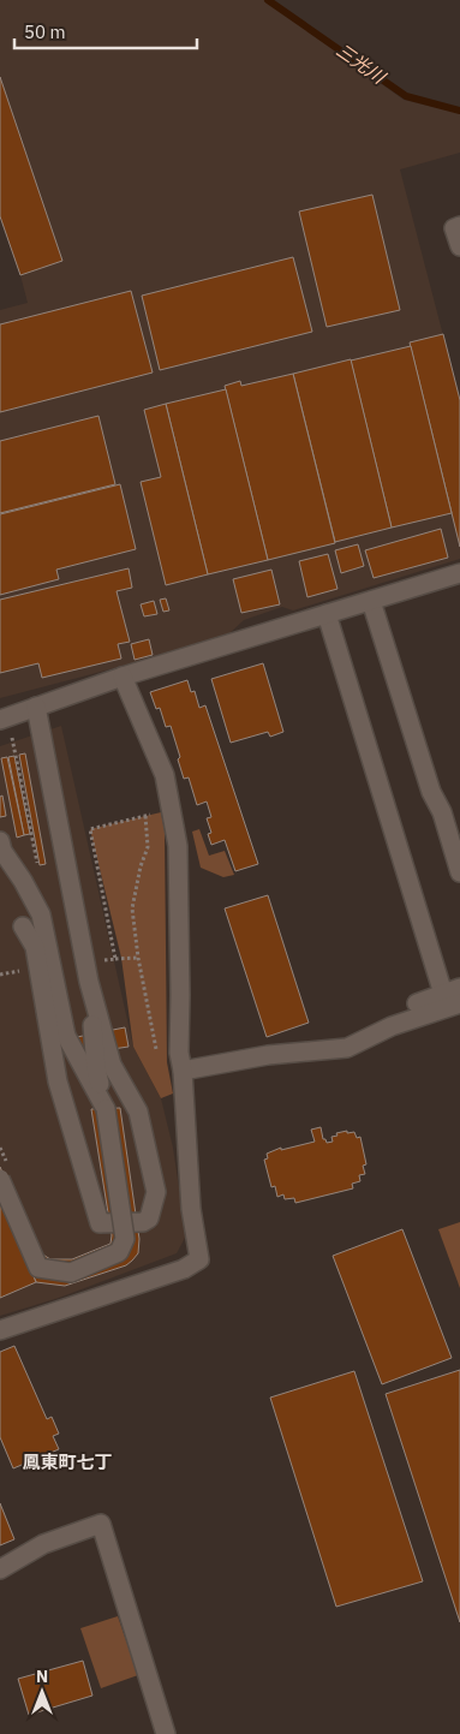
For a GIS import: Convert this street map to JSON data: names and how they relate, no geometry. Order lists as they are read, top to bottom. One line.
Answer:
{"districts":["鳳東町七丁"],"water":["三光川"],"scale_bar":"50 m","north":"top"}
